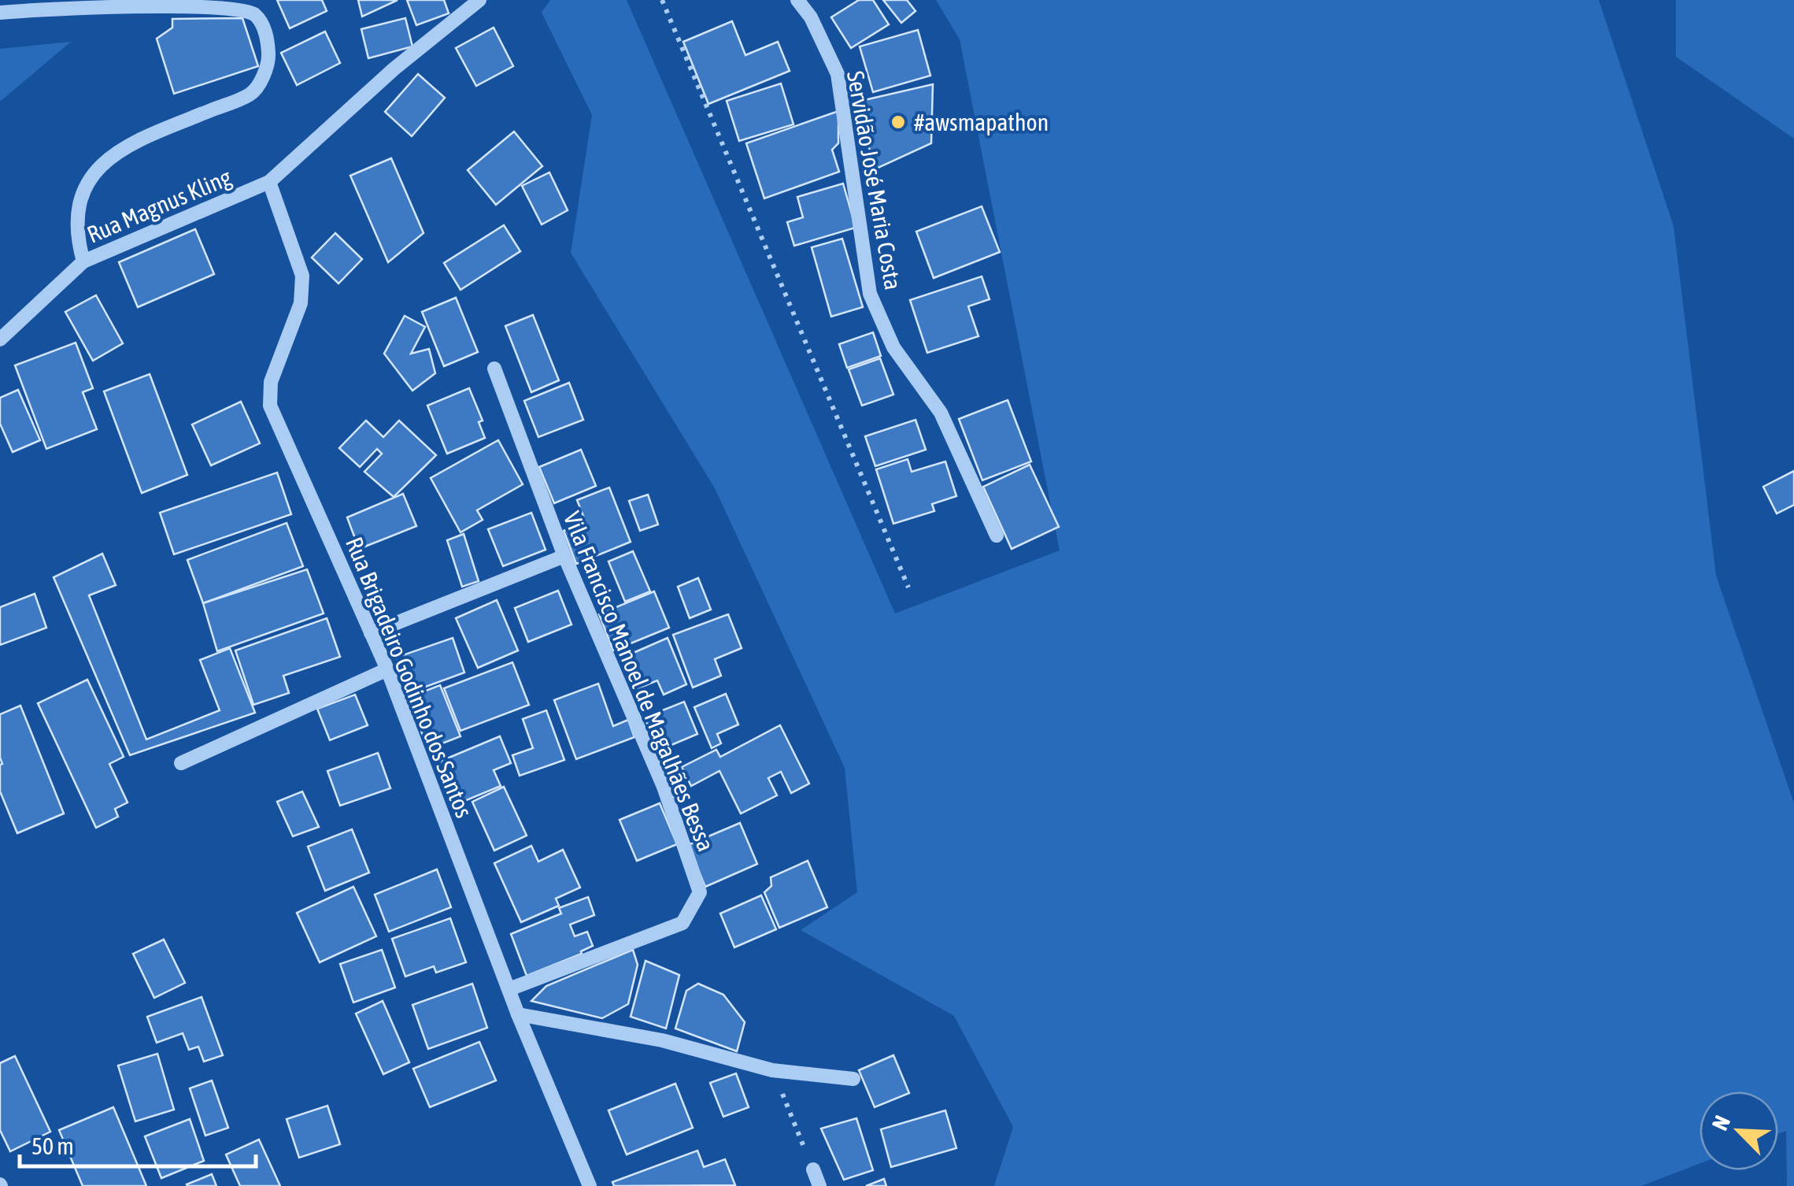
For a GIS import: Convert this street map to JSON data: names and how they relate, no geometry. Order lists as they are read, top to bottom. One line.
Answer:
{"streets":{"street":["Servidão José Maria Costa","Rua Magnus Kling","Rua Brigadeiro Godinho dos Santos","Vila Francisco Manoel de Magalhães Bessa"]},"crossings":[["Rua Magnus Kling","Rua Brigadeiro Godinho dos Santos"],["Rua Brigadeiro Godinho dos Santos","Vila Francisco Manoel de Magalhães Bessa"]],"places":["#awsmapathon"],"scale_bar":"50 m","north":"top left"}
